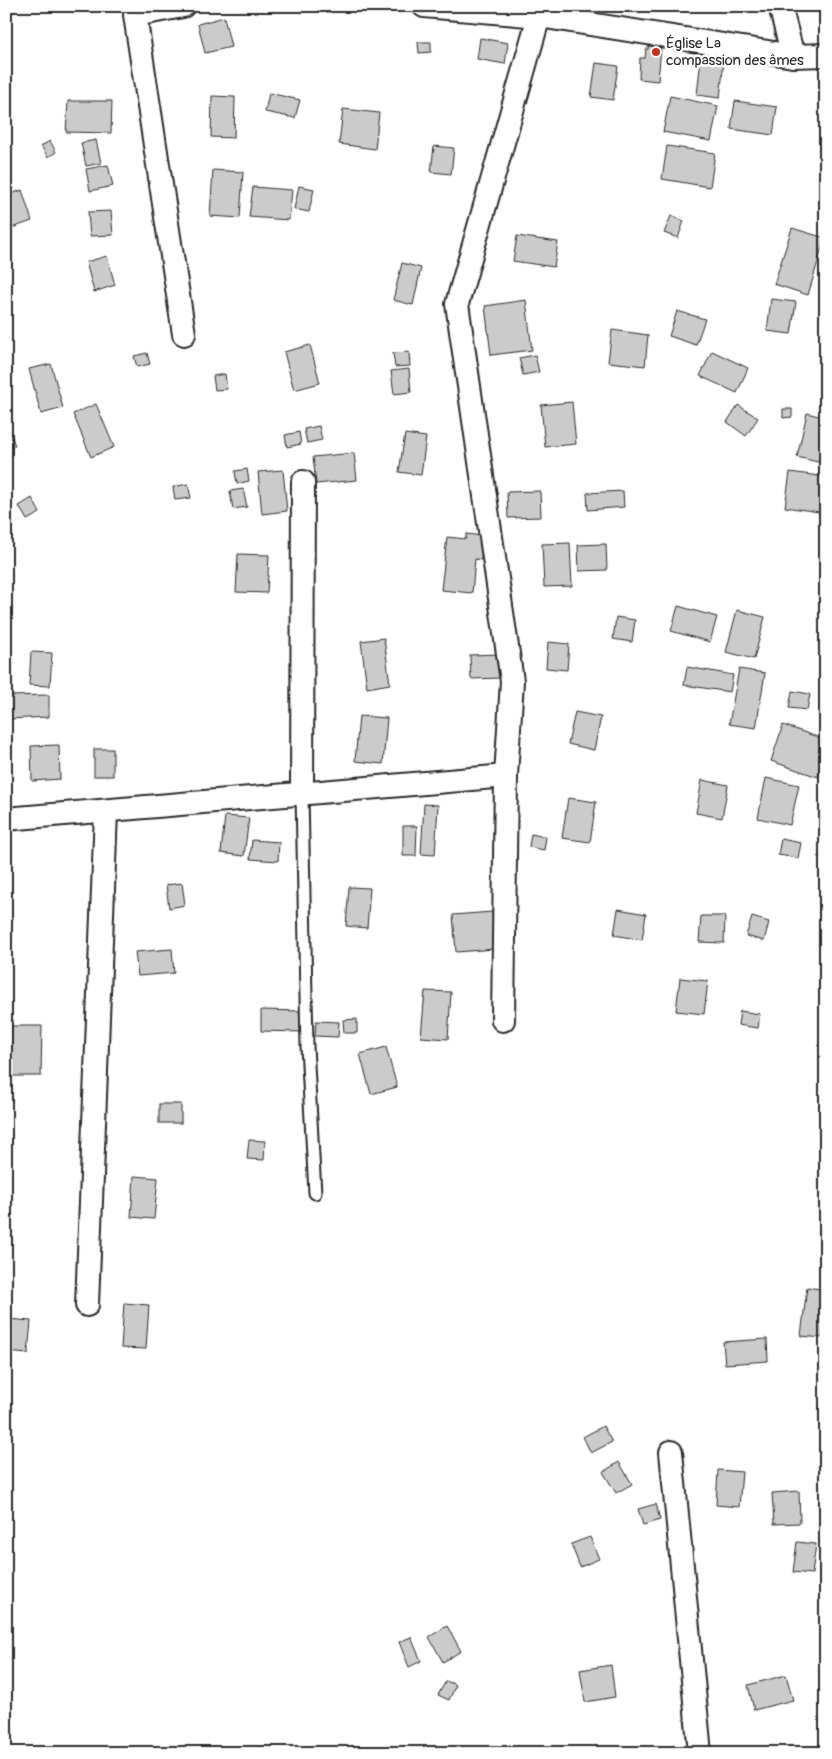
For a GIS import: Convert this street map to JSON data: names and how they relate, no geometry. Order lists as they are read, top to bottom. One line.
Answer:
{"places":["Église La compassion des âmes"]}
